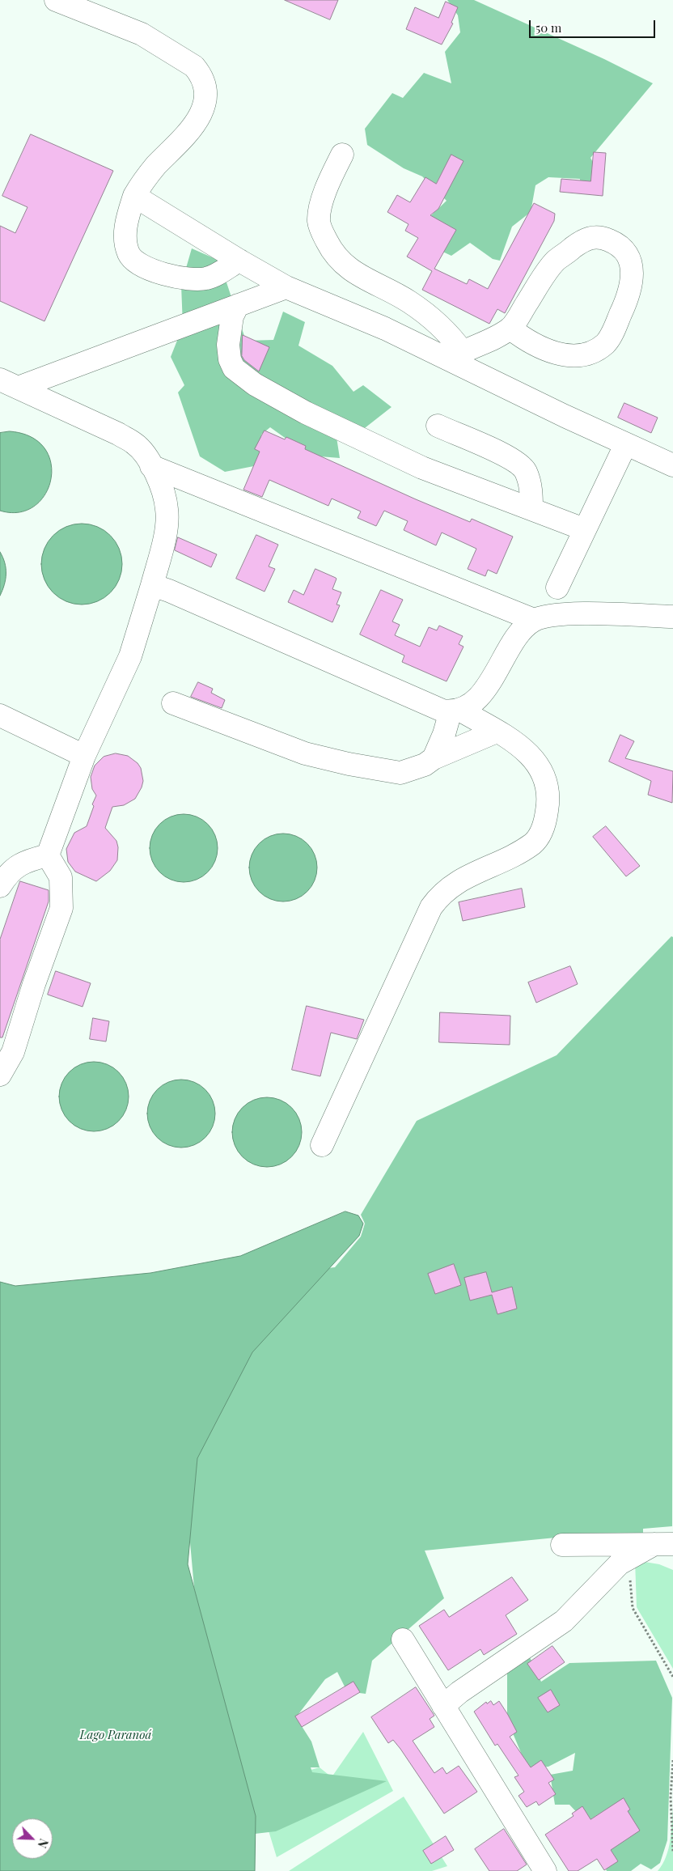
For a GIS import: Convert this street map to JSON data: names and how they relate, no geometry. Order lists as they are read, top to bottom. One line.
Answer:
{"water":["Lago Paranoá"],"scale_bar":"50 m","north":"bottom right"}
